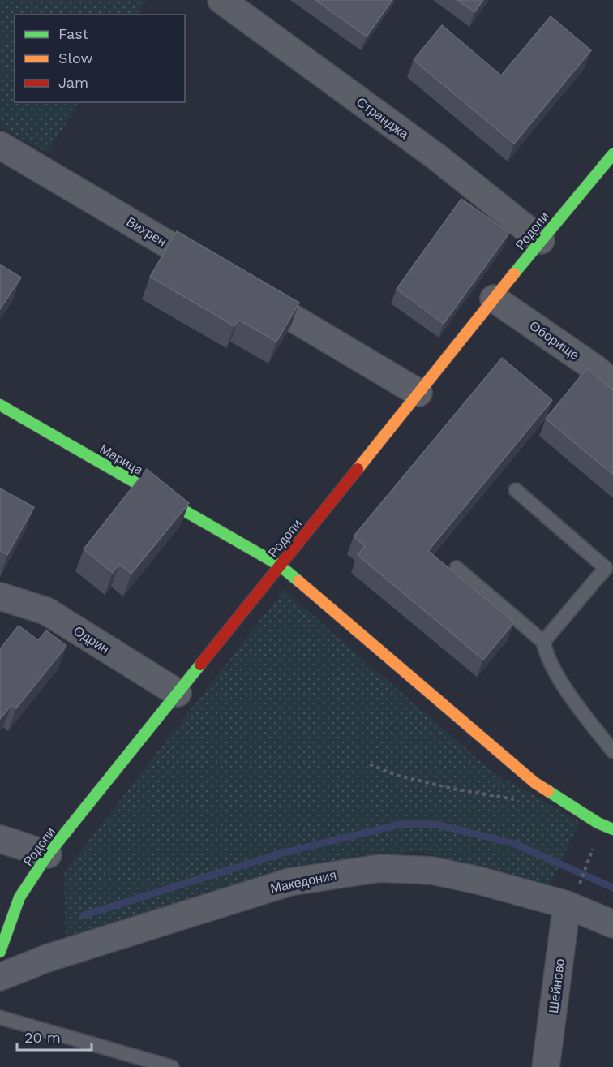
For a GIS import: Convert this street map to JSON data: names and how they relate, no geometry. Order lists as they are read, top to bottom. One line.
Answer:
{"streets":{"street":["Странджа","Родопи","Вихрен","Оборище","Марица","Одрин","Македония","Шейново"]},"crossings":[["Странджа","Родопи"],["Родопи","Вихрен"],["Родопи","Оборище"],["Родопи","Марица"],["Родопи","Одрин"],["Македония","Шейново"]],"legend":["Fast","Slow","Jam"],"scale_bar":"20 m"}
